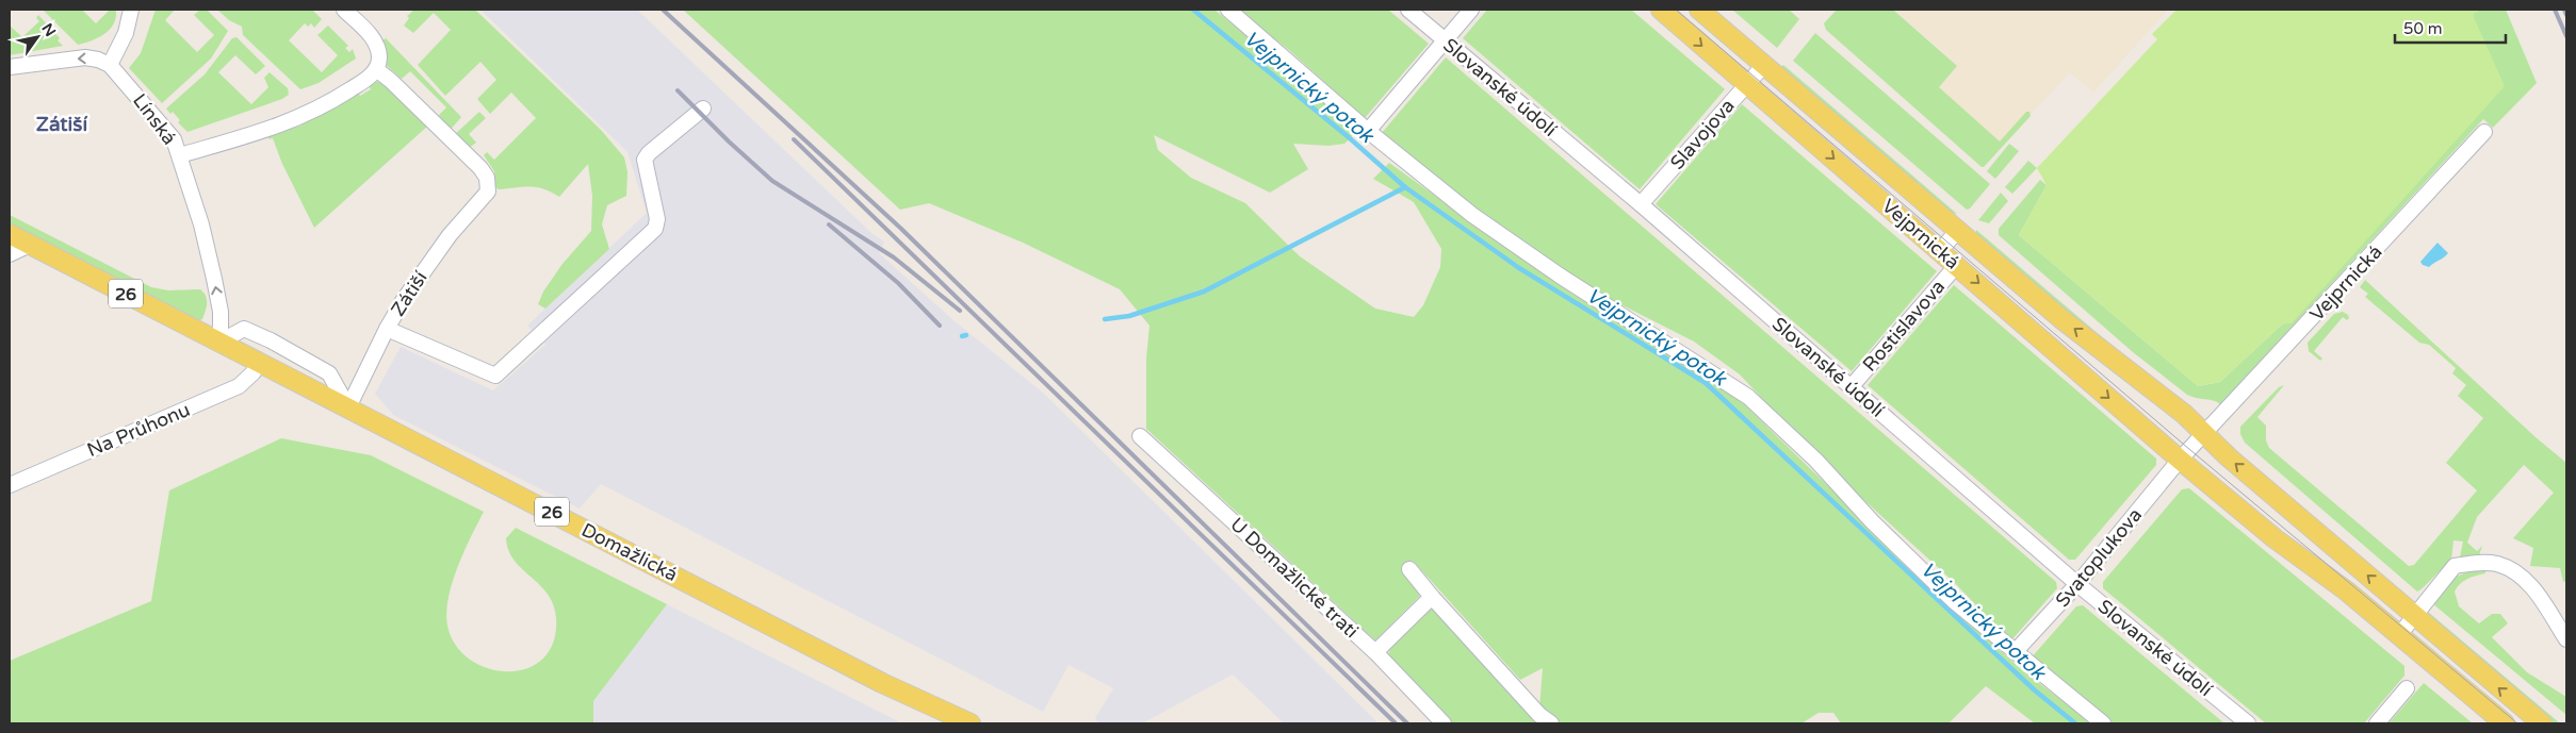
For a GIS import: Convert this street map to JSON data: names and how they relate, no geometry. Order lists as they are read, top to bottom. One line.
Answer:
{"streets":{"main road":["Vejprnická","26","Domažlická"],"street":["Slovanské údolí","Línská","Slavojova","Zátiší","Rostislavova","Na Průhonu","Svatoplukova","U Domažlické trati"]},"crossings":[["Slovanské údolí","Slavojova"],["Slovanské údolí","Rostislavova"],["Slovanské údolí","Svatoplukova"],["Línská","Domažlická"],["Slavojova","Vejprnická"],["Vejprnická","Rostislavova"],["Vejprnická","Svatoplukova"],["Zátiší","Domažlická"],["Na Průhonu","Domažlická"]],"one_way":["Línská"],"districts":["Zátiší"],"water":["Vejprnický potok"],"scale_bar":"50 m","north":"top right"}
